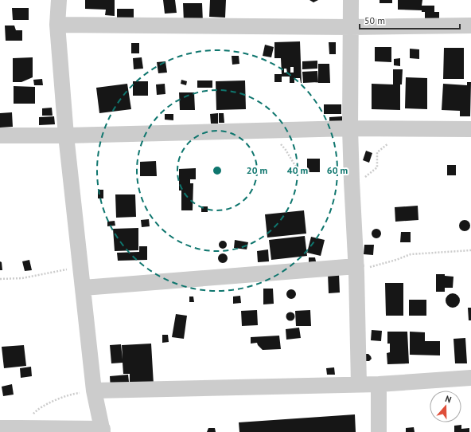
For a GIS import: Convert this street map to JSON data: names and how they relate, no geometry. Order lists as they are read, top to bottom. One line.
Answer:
{"scale_bar":"50 m","north":"top","rings":["20 m","40 m","60 m"]}
